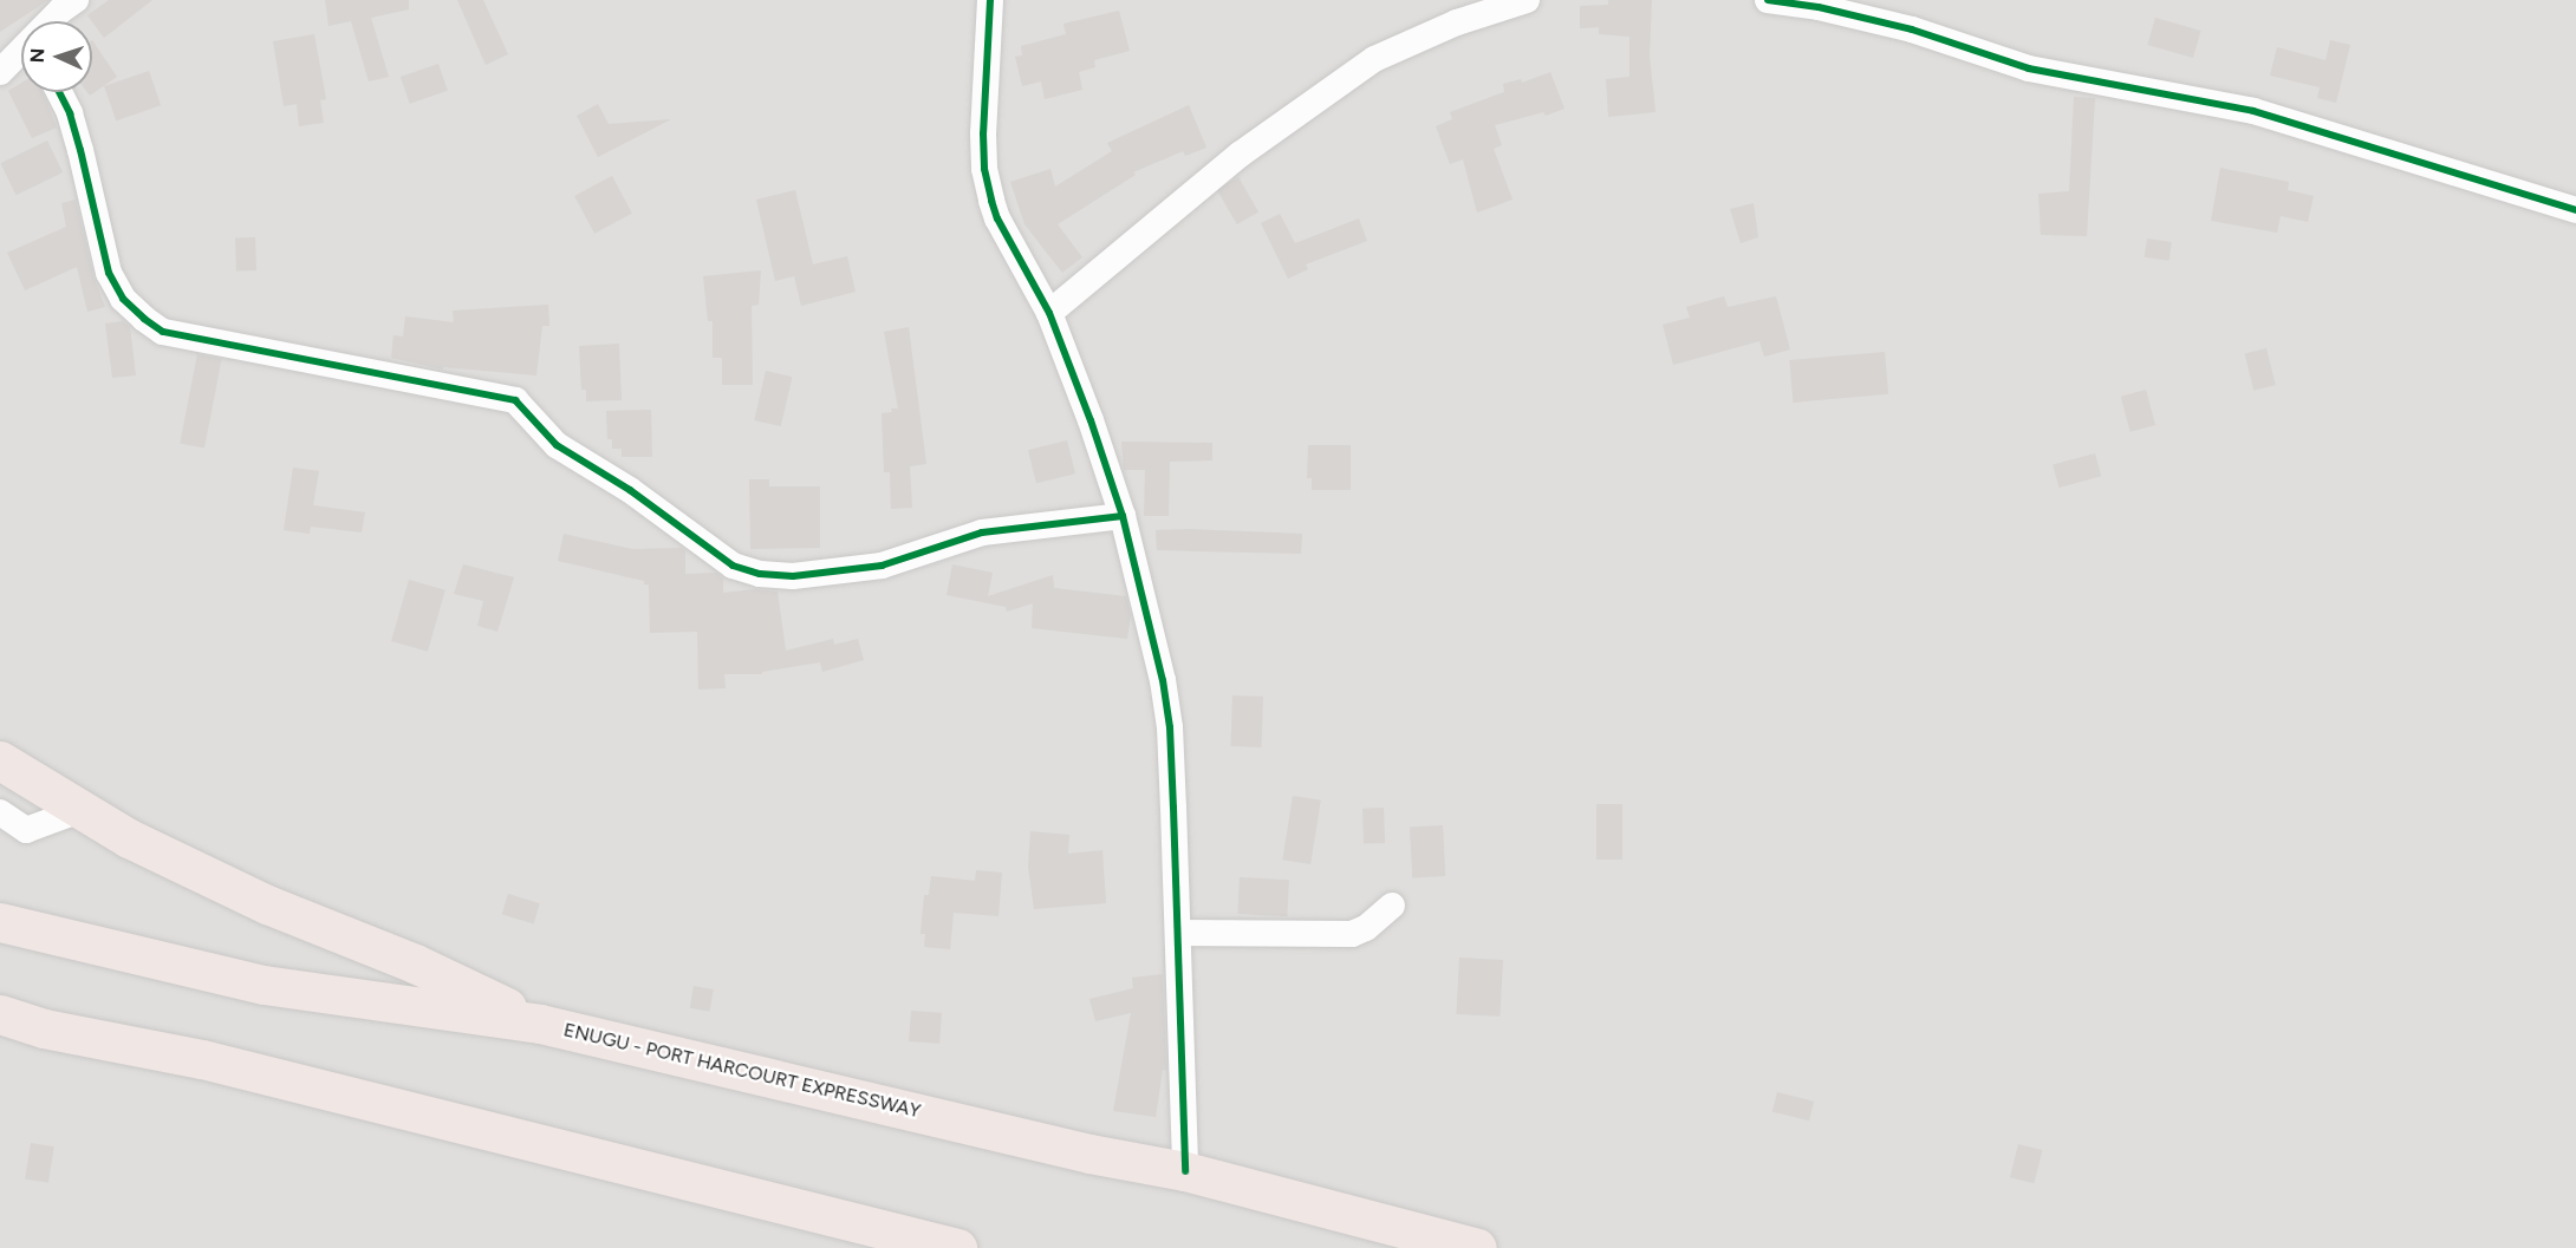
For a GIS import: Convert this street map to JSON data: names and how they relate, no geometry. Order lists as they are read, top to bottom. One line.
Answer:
{"streets":{"highway":["ENUGU - PORT HARCOURT EXPRESSWAY"]},"north":"left"}
